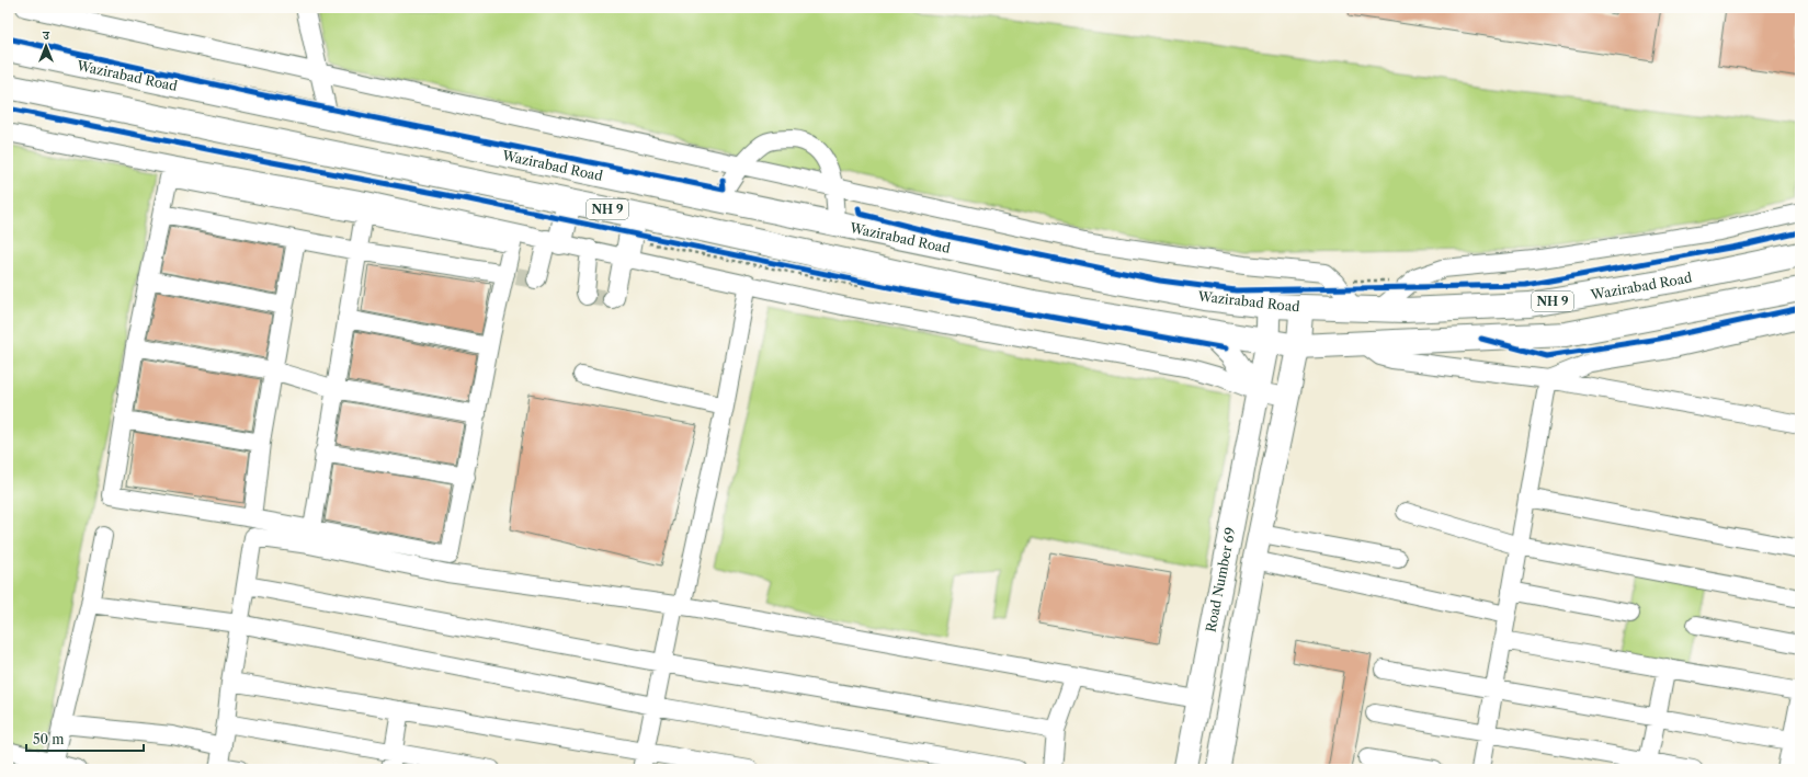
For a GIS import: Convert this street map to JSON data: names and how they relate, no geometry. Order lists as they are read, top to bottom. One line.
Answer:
{"streets":{"highway":["Wazirabad Road","NH 9"],"main road":["Road Number 69"]},"crossings":[["Wazirabad Road","Road Number 69"],["NH 9","Road Number 69"]],"scale_bar":"50 m","north":"top"}
